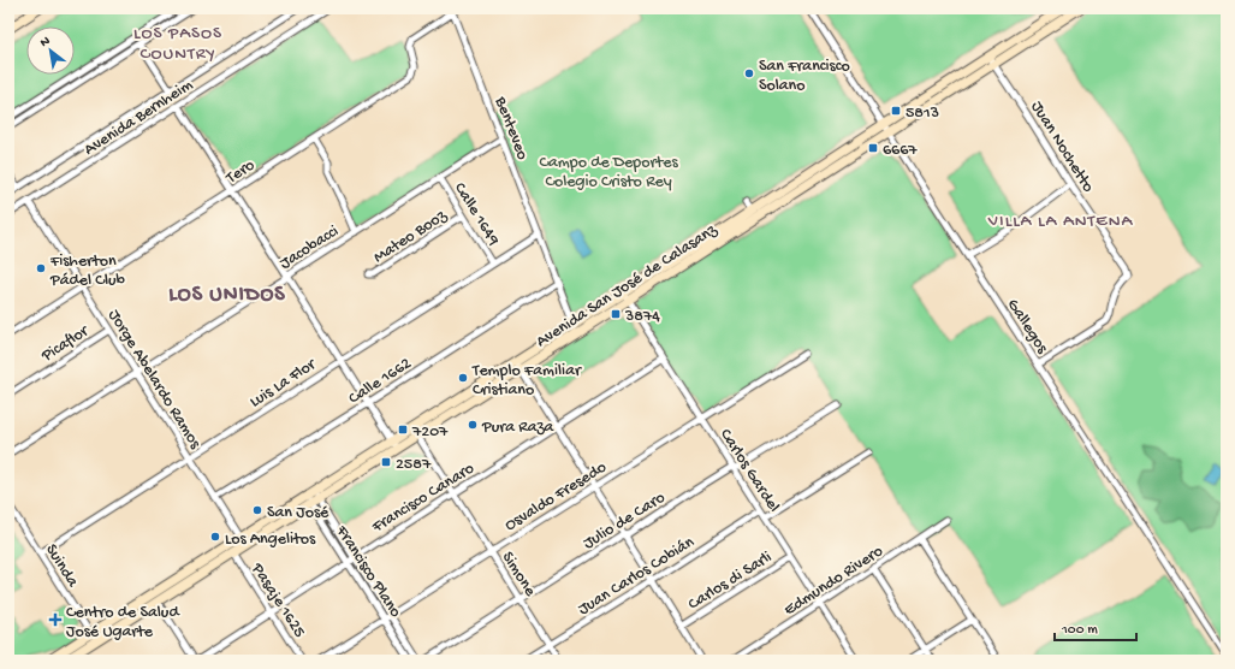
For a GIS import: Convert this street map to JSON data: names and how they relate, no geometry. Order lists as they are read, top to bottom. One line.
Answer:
{"streets":{"main road":["Avenida San José de Calasanz"],"street":["Avenida Bernheim","Benteveo","Juan Nochetto","Tero","Calle 1649","Mateo Booz","Jacobacci","Gallegos","Picaflor","Jorge Abelardo Ramos","Calle 1662","Luis La Flor","Carlos Gardel","Osvaldo Fresedo","Francisco Canaro","Julio de Caro","Suinda","Francisco Plano","Simone","Juan Carlos Cobián","Carlos di Sarli","Edmundo Rivero","Pasaje 1625"]},"crossings":[["Avenida Bernheim","Jorge Abelardo Ramos"],["Benteveo","Tero"],["Benteveo","Jacobacci"],["Benteveo","Avenida San José de Calasanz"],["Benteveo","Calle 1662"],["Benteveo","Luis La Flor"],["Juan Nochetto","Avenida San José de Calasanz"],["Juan Nochetto","Gallegos"],["Tero","Jorge Abelardo Ramos"],["Calle 1649","Mateo Booz"],["Calle 1649","Jacobacci"],["Calle 1649","Luis La Flor"],["Jacobacci","Jorge Abelardo Ramos"],["Avenida San José de Calasanz","Gallegos"],["Avenida San José de Calasanz","Jorge Abelardo Ramos"],["Avenida San José de Calasanz","Carlos Gardel"],["Avenida San José de Calasanz","Suinda"],["Avenida San José de Calasanz","Francisco Plano"],["Avenida San José de Calasanz","Simone"],["Avenida San José de Calasanz","Pasaje 1625"],["Picaflor","Jorge Abelardo Ramos"],["Jorge Abelardo Ramos","Calle 1662"],["Jorge Abelardo Ramos","Luis La Flor"],["Luis La Flor","Suinda"],["Carlos Gardel","Osvaldo Fresedo"],["Carlos Gardel","Francisco Canaro"],["Carlos Gardel","Julio de Caro"],["Carlos Gardel","Juan Carlos Cobián"],["Carlos Gardel","Carlos di Sarli"],["Carlos Gardel","Edmundo Rivero"],["Osvaldo Fresedo","Francisco Plano"],["Osvaldo Fresedo","Simone"],["Francisco Canaro","Francisco Plano"],["Francisco Canaro","Simone"],["Francisco Canaro","Pasaje 1625"],["Julio de Caro","Simone"],["Simone","Juan Carlos Cobián"]],"districts":["LOS PASOS COUNTRY","VILLA LA ANTENA","LOS UNIDOS"],"parks":["Campo de Deportes Colegio Cristo Rey"],"places":{"other":["San Francisco Solano","Fisherton Pádel Club","Templo Familiar Cristiano","Pura Raza","San José","Los Angelitos"],"transit":["5813","6667","3874","7207","2587"],"health":["Centro de Salud José Ugarte"]},"scale_bar":"100 m","north":"top left"}
